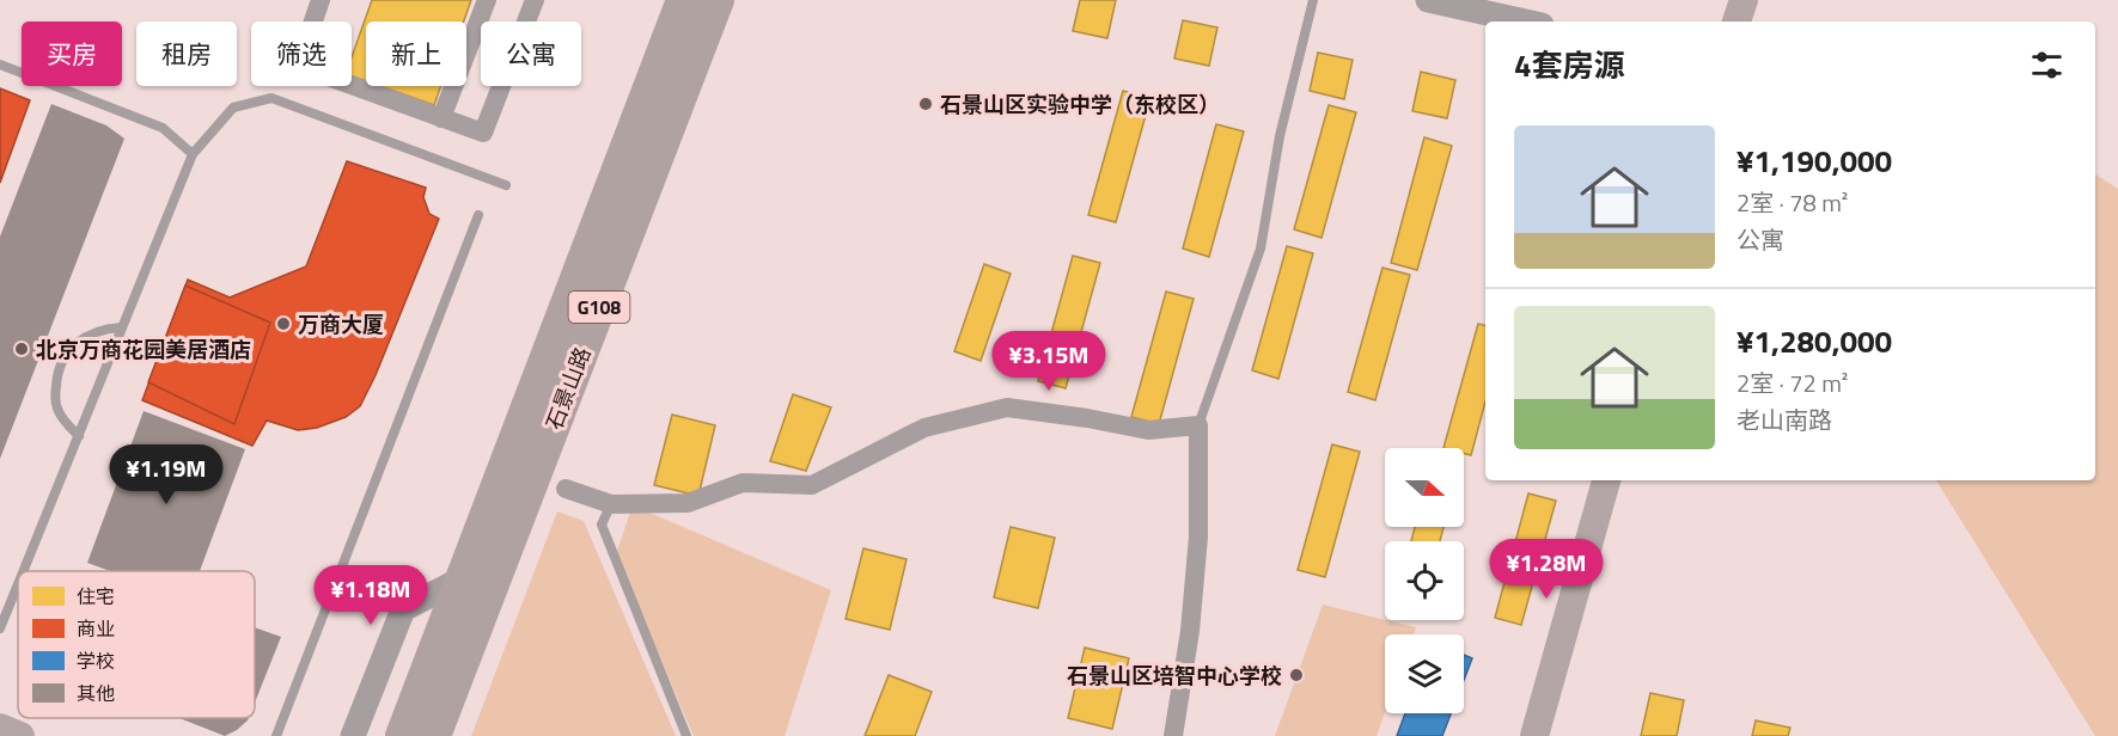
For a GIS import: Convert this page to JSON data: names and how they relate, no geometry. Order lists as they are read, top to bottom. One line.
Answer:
{"streets":{"highway":["G108","石景山路"]},"places":["石景山区实验中学（东校区）","万商大厦","北京万商花园美居酒店","石景山区培智中心学校"],"legend":["住宅","商业","学校","其他"],"north":"right","page":{"chip":["买房","租房","筛选","新上","公寓"],"heading":"4套房源","list":[{"name":"¥1,190,000","note":"2室 · 78 m² · 公寓"},{"name":"¥1,280,000","note":"2室 · 72 m² · 老山南路"}],"price":["¥3.15M","¥1.19M","¥1.28M","¥1.18M"]}}
